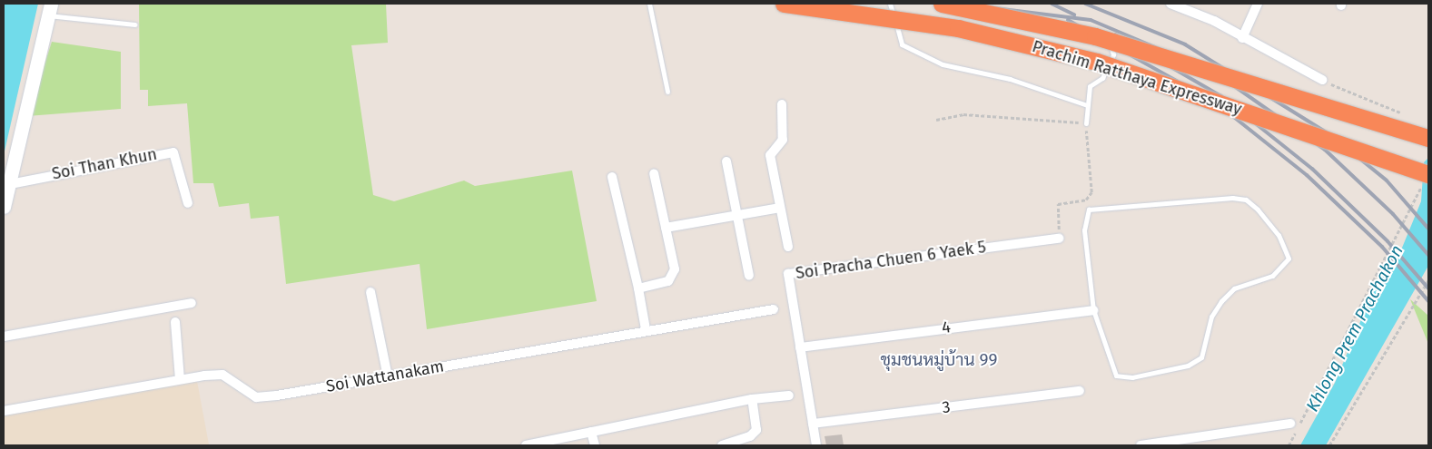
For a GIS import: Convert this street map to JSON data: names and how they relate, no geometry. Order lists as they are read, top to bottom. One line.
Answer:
{"streets":{"highway":["Prachim Ratthaya Expressway"],"street":["Soi Than Khun","Soi Pracha Chuen 6 Yaek 5","4","Soi Wattanakam","3"]},"crossings":[["Soi Pracha Chuen 6 Yaek 5","4"],["Soi Pracha Chuen 6 Yaek 5","3"]],"districts":["ชุมชนหมู่บ้าน 99"],"water":["Khlong Prem Prachakon"]}
